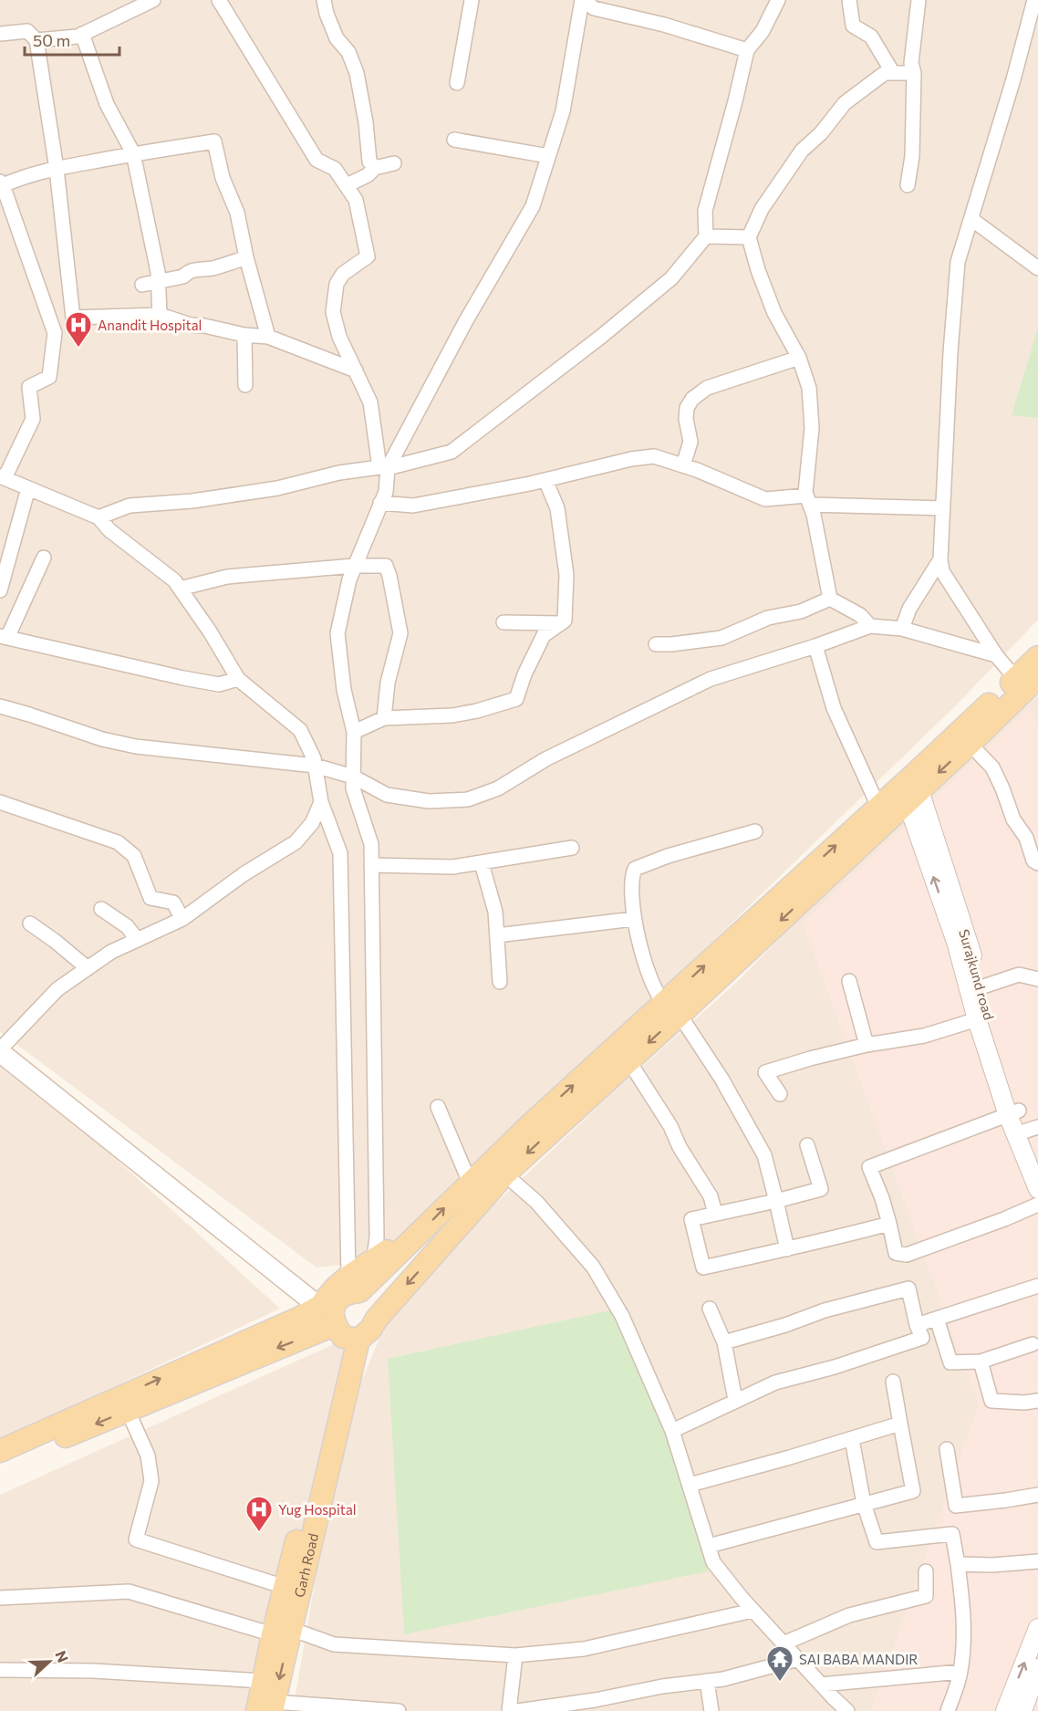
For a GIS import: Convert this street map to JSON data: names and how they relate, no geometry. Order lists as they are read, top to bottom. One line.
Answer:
{"streets":{"main road":["Garh Road"],"street":["Surajkund road"]},"places":{"hospital":["Anandit Hospital","Yug Hospital"],"temple":["SAI BABA MANDIR"]},"scale_bar":"50 m","north":"right"}
